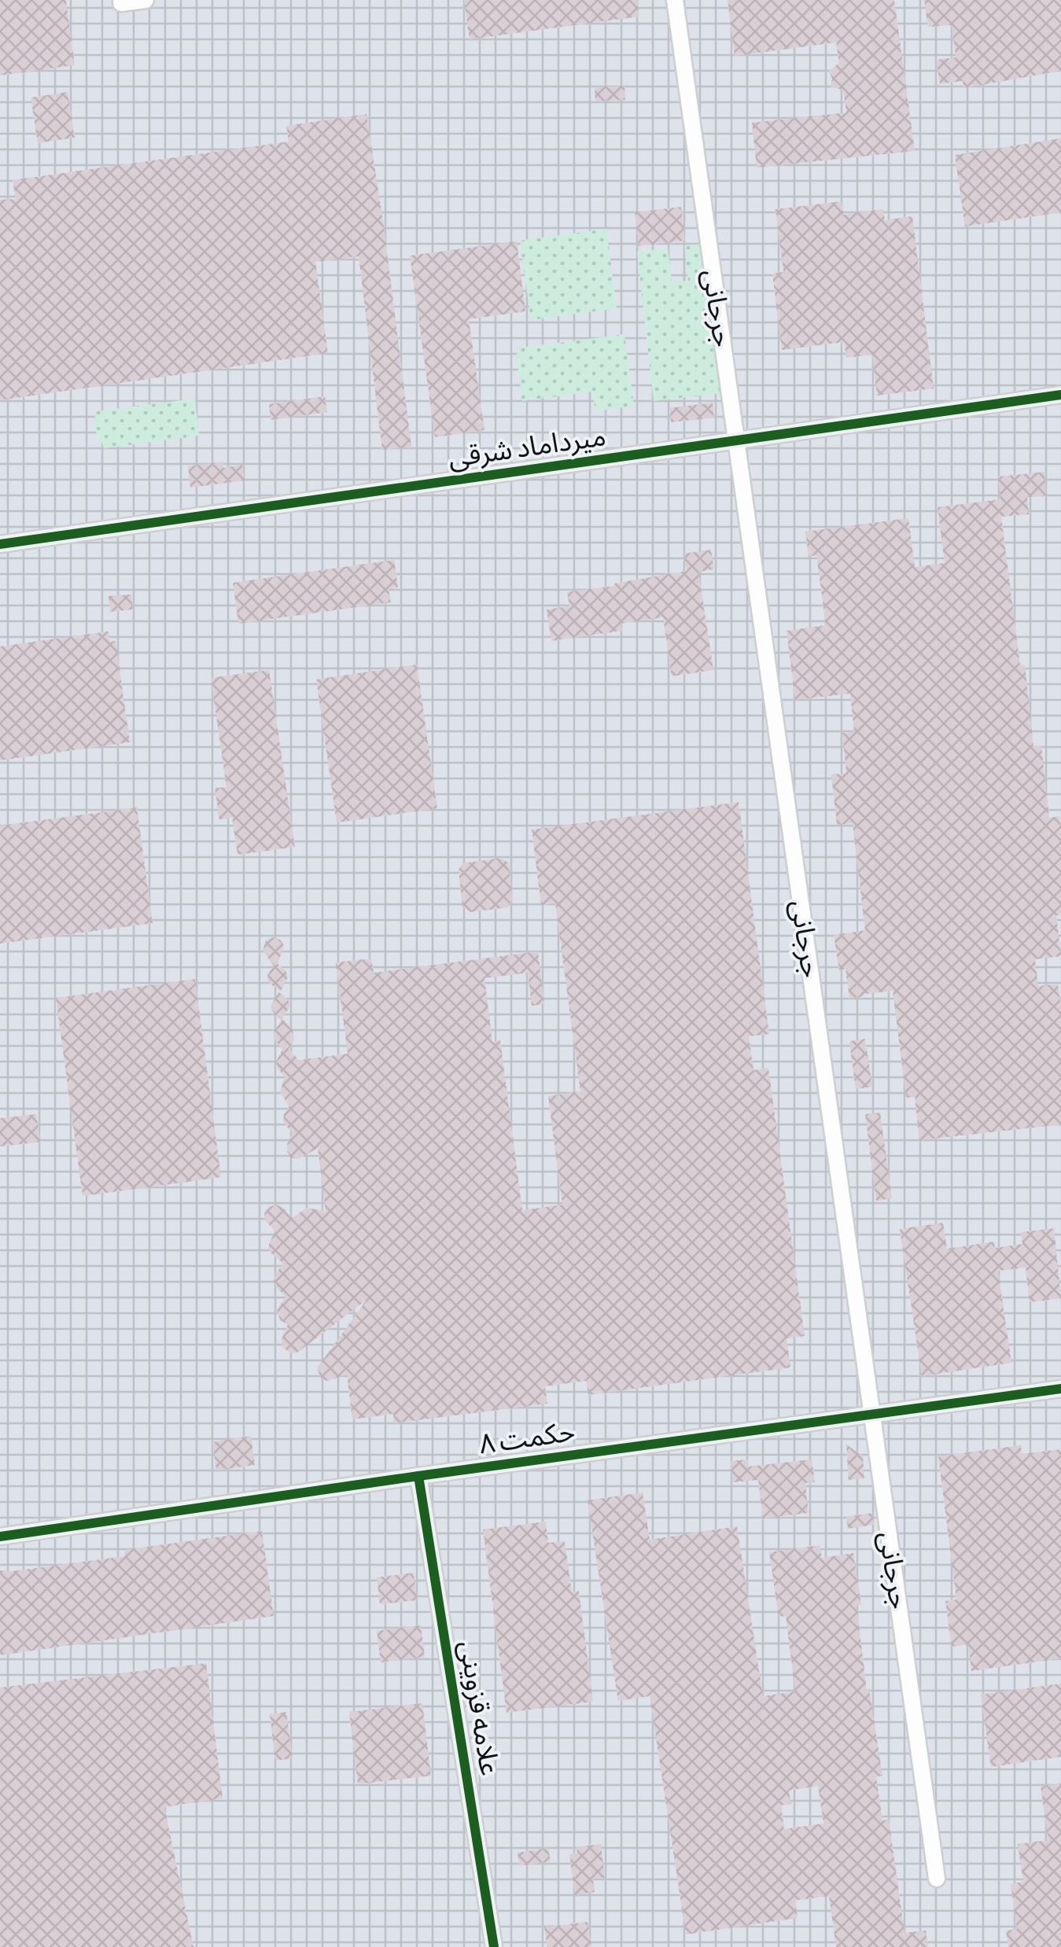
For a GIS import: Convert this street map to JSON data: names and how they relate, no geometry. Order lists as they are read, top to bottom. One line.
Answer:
{"streets":{"street":["جرجانی","میرداماد شرقی","حکمت ۸","علامه قزوینی"]},"crossings":[["جرجانی","میرداماد شرقی"],["جرجانی","حکمت ۸"],["حکمت ۸","علامه قزوینی"]]}
